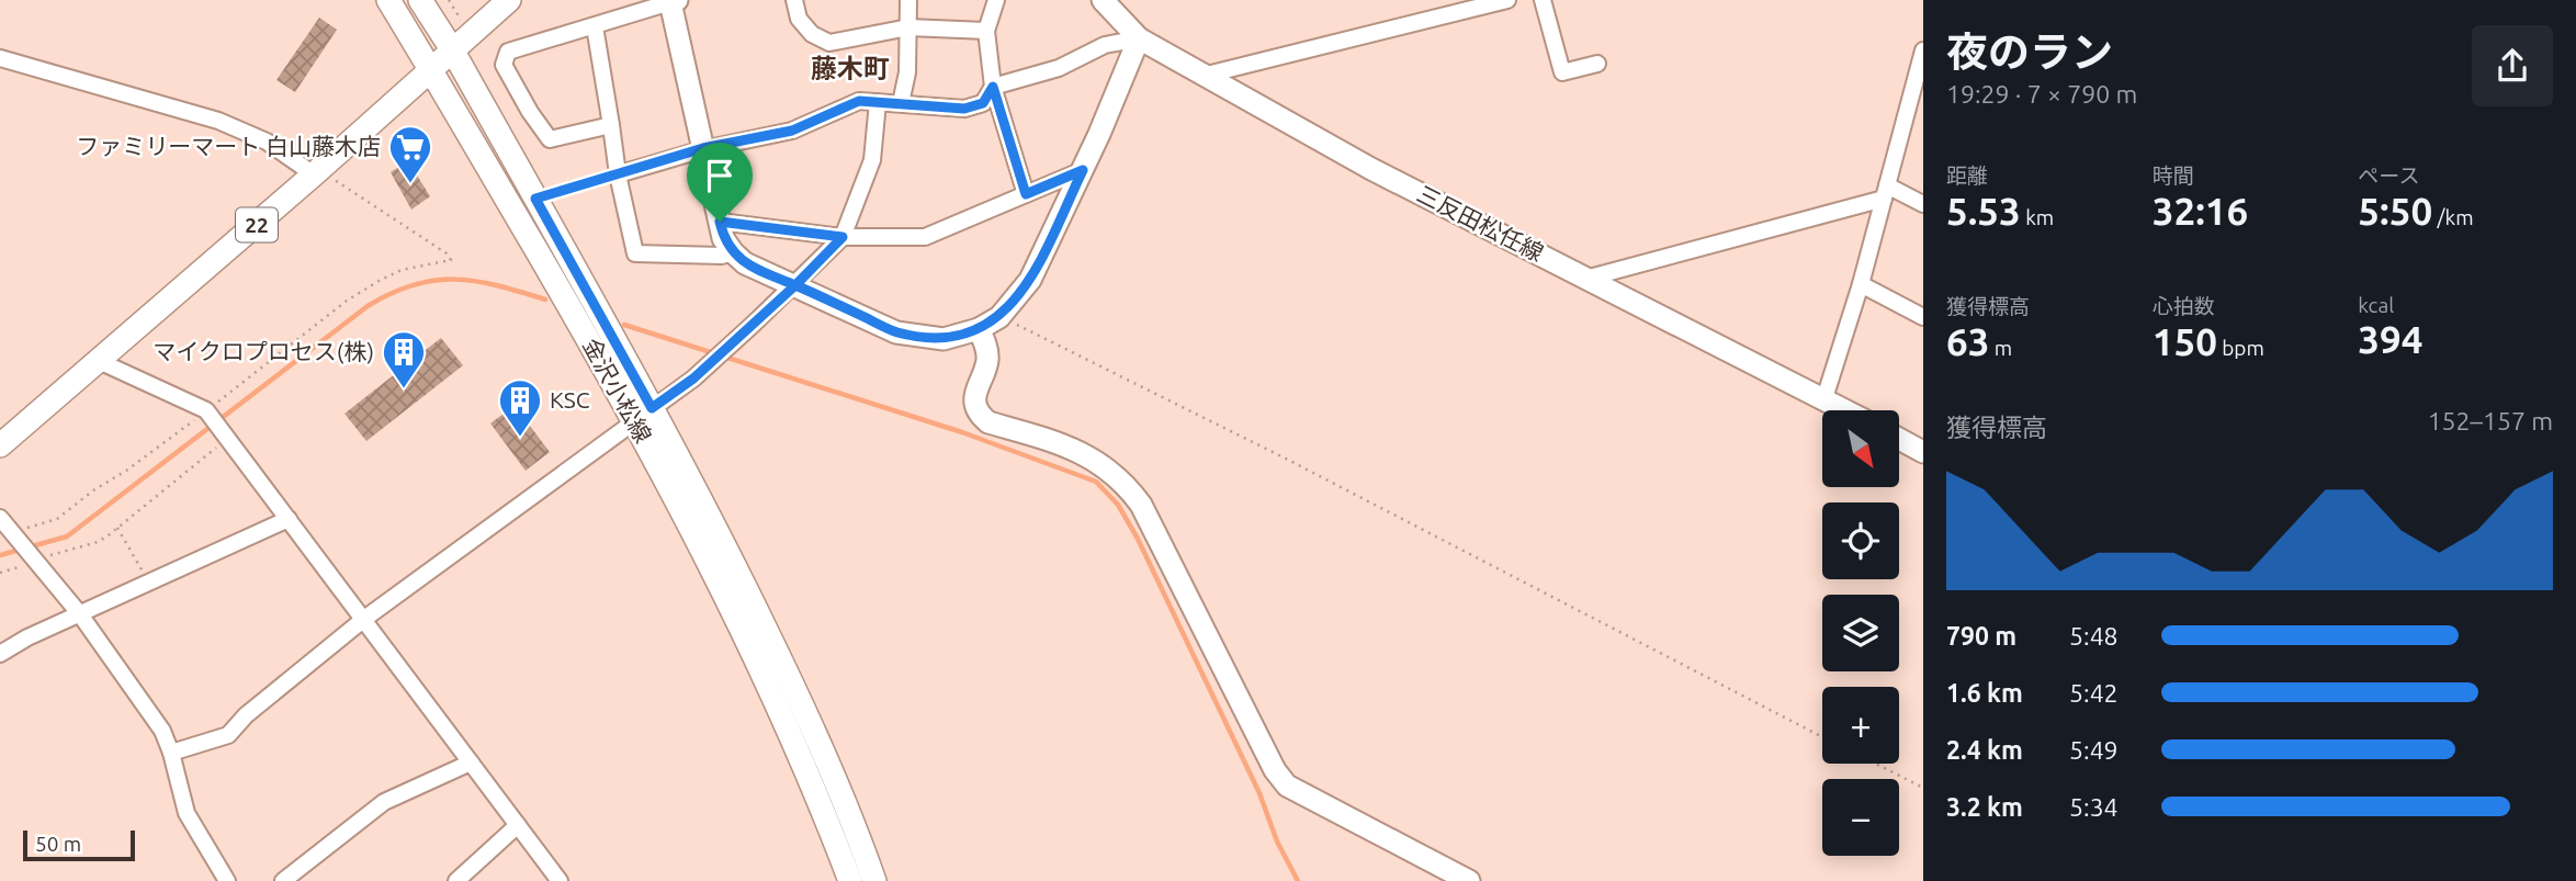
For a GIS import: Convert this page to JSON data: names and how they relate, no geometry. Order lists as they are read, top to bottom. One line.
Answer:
{"streets":{"main road":["22","金沢小松線"],"street":["三反田松任線"]},"crossings":[["22","金沢小松線"]],"districts":["藤木町"],"places":{"supermarket":["ファミリーマート 白山藤木店"],"building":["マイクロプロセス(株)","KSC"]},"scale_bar":"50 m","north":"bottom right","page":{"heading":["夜のラン","19:29 · 7 × 790 m"],"stats":[["距離","5.53 km"],["時間","32:16"],["ペース","5:50 /km"],["獲得標高","63 m"],["心拍数","150 bpm"],["kcal","394"]],"chart":["獲得標高","152–157 m"],"map_buttons":["+","−"],"list":[{"name":"790 m","note":"5:48"},{"name":"1.6 km","note":"5:42"},{"name":"2.4 km","note":"5:49"},{"name":"3.2 km","note":"5:34"}],"scale":"50 m"}}
